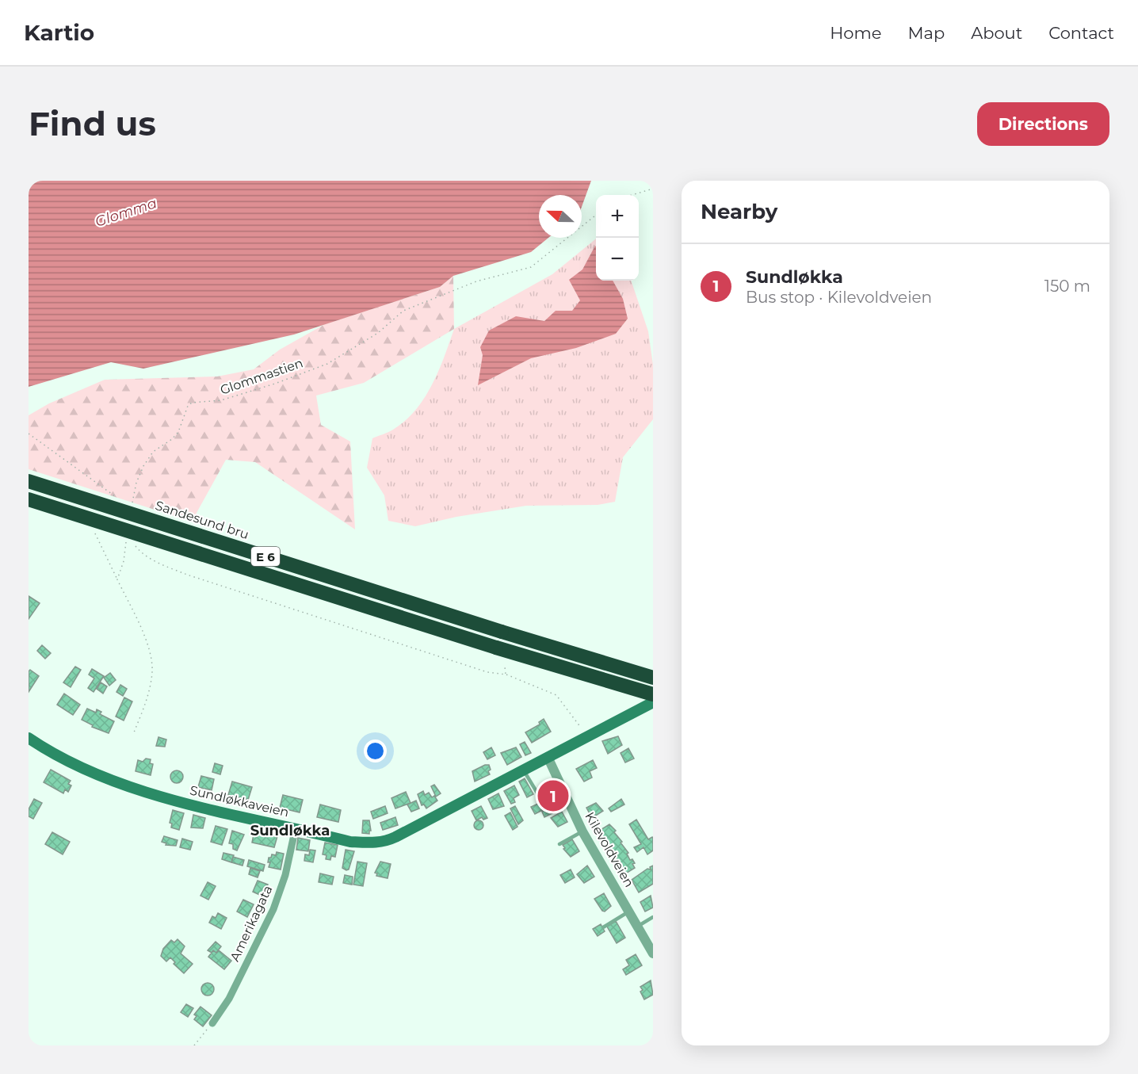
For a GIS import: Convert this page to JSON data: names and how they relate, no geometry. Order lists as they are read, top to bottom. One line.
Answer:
{"streets":{"highway":["Sandesund bru","E 6"],"main road":["Sundløkkaveien"],"street":["Kilevoldveien","Amerikagata"],"path":["Glommastien"]},"crossings":[["Sundløkkaveien","Kilevoldveien"],["Sundløkkaveien","Amerikagata"]],"districts":["Sundløkka"],"water":["Glomma"],"north":"left","page":{"header":"Kartio","nav":["Home","Map","About","Contact"],"buttons":"Directions","title":"Find us","heading":"Nearby","map_buttons":["+","−"],"list":[{"mark":"1","name":"Sundløkka","note":"Bus stop · Kilevoldveien","value":"150 m"}],"pins":"1"}}
